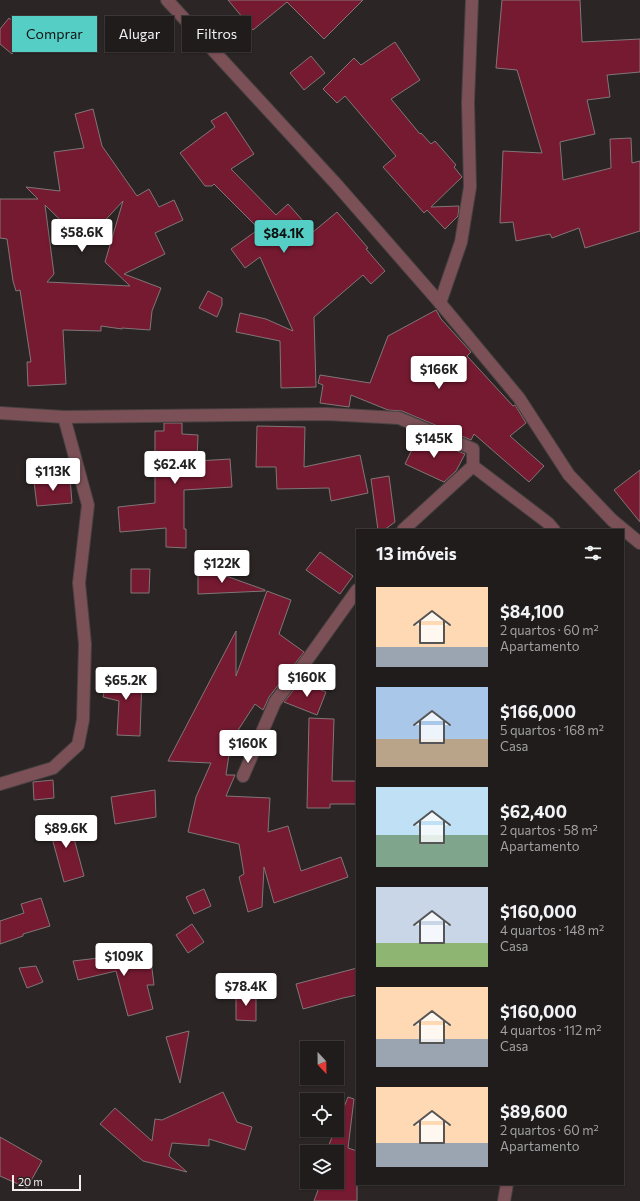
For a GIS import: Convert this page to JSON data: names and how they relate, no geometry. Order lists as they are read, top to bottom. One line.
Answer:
{"scale_bar":"20 m","north":"bottom","page":{"chip":["Comprar","Alugar","Filtros"],"price":["$58.6K","$84.1K","$166K","$145K","$62.4K","$113K","$122K","$160K","$65.2K","$160K","$89.6K","$109K","$78.4K"],"heading":"13 imóveis","list":[{"name":"$84,100","note":"2 quartos · 60 m² · Apartamento"},{"name":"$166,000","note":"5 quartos · 168 m² · Casa"},{"name":"$62,400","note":"2 quartos · 58 m² · Apartamento"},{"name":"$160,000","note":"4 quartos · 148 m² · Casa"},{"name":"$160,000","note":"4 quartos · 112 m² · Casa"},{"name":"$89,600","note":"2 quartos · 60 m² · Apartamento"}],"scale":"20 m"}}
